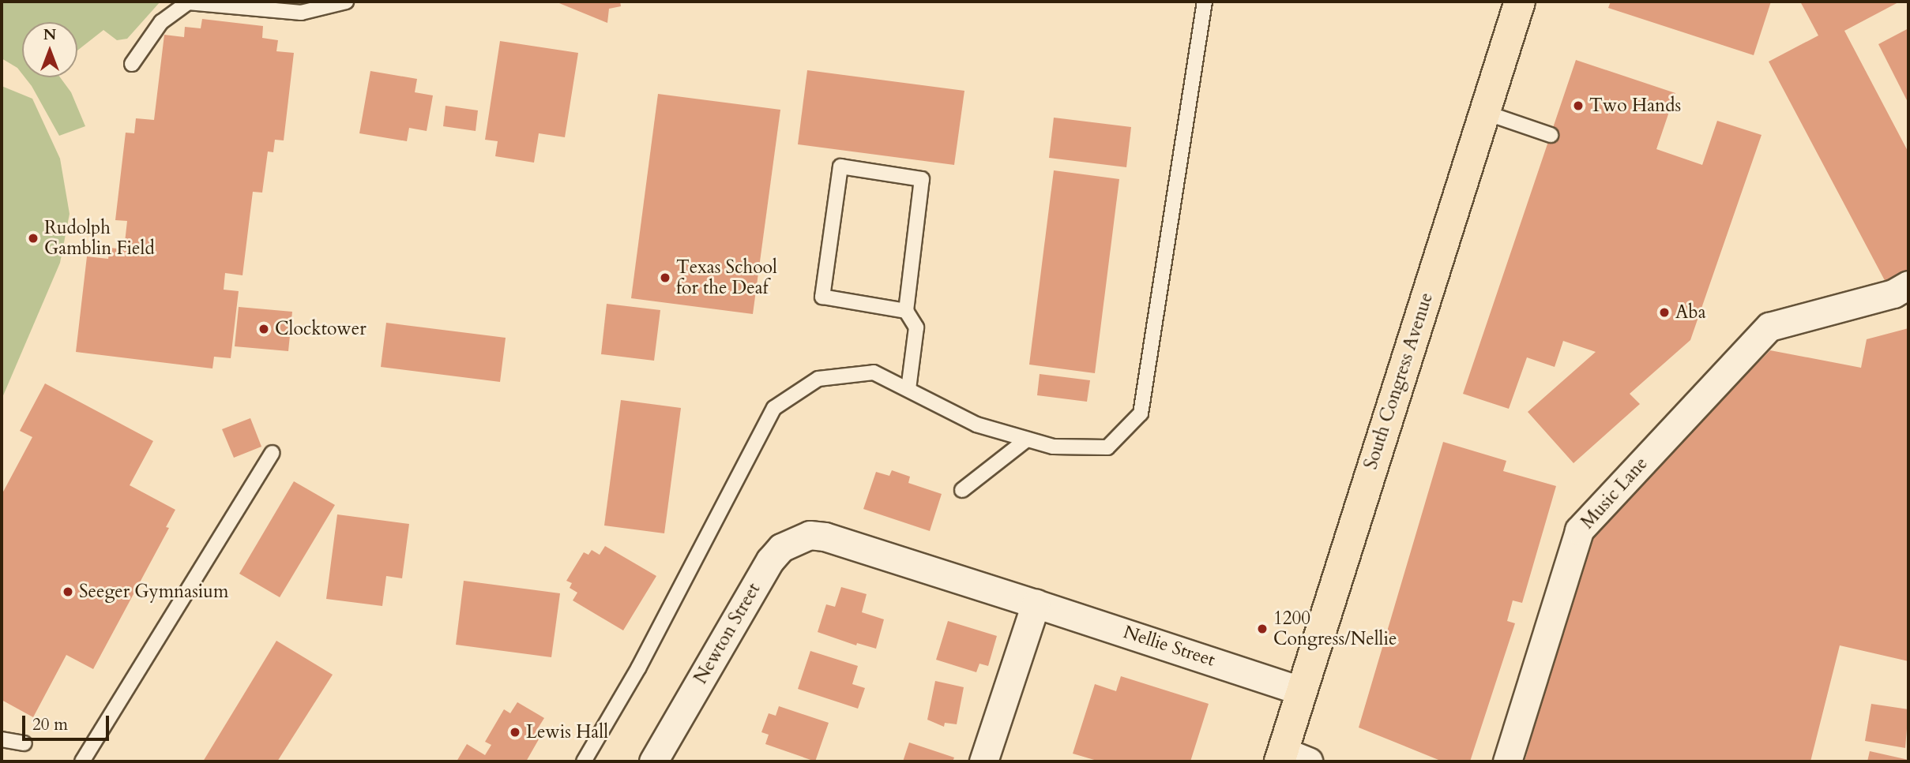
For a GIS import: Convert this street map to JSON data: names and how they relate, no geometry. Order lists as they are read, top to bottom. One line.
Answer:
{"streets":{"main road":["South Congress Avenue"],"street":["Music Lane","Newton Street","Nellie Street"]},"crossings":[["South Congress Avenue","Nellie Street"],["Newton Street","Nellie Street"]],"places":["Two Hands","Rudolph Gamblin Field","Texas School for the Deaf","Aba","Clocktower","Seeger Gymnasium","1200 Congress/Nellie","Lewis Hall"],"scale_bar":"20 m","north":"top"}
